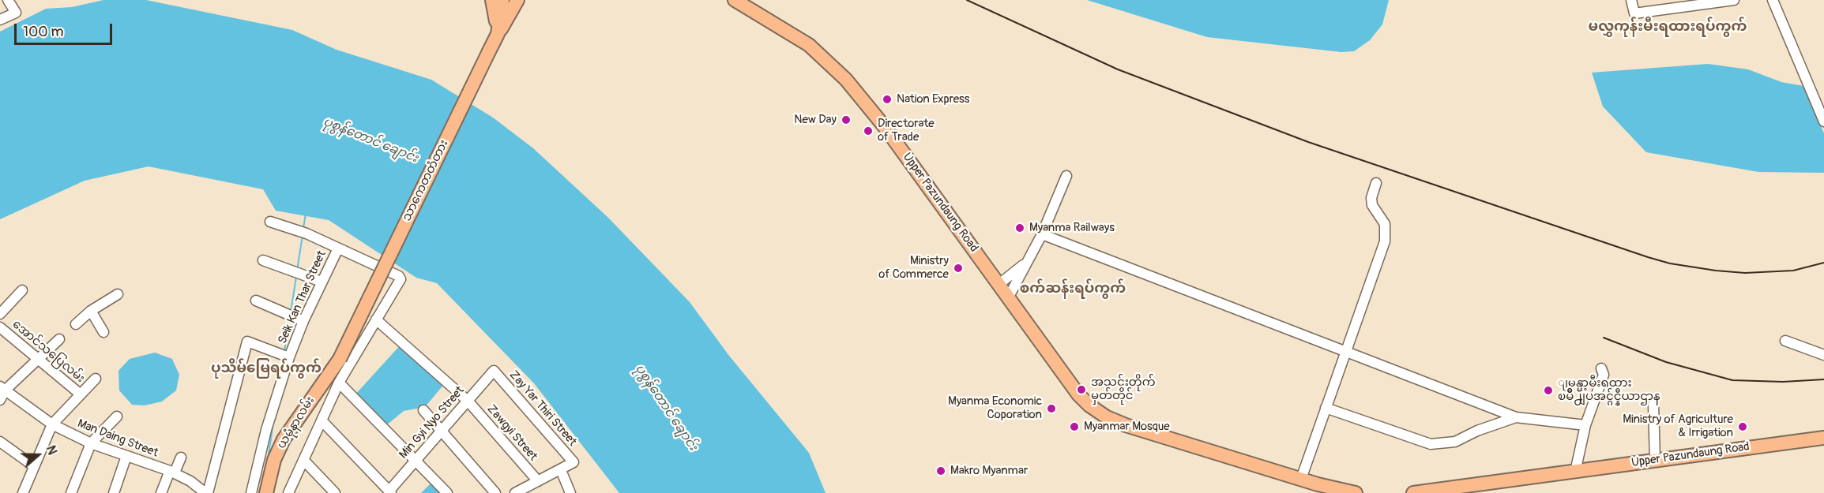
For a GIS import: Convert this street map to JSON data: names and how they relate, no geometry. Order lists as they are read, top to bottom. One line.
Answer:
{"streets":{"main road":["သာကေတတံတား","Upper Pazundaung Road","ယမုံနာလမ်း"],"street":["Seik Kan Thar Street","အောင်သပြေလမ်း","Zay Yar Thiri Street","Min Gyi Nyo Street","Zawgyi Street","Man Daing Street"]},"crossings":[["သာကေတတံတား","ယမုံနာလမ်း"],["Zay Yar Thiri Street","Min Gyi Nyo Street"],["Min Gyi Nyo Street","Zawgyi Street"]],"districts":["မလွှကုန်းမီးရထားရပ်ကွက်","စက်ဆန်းရပ်ကွက်","ပုသိမ်မြေရပ်ကွက်"],"water":["ပုစွန်တောင် ချောင်း"],"places":["Nation Express","New Day","Directorate of Trade","Myanma Railways","Ministry of Commerce","အသင်းတိုက် မှတ်တိုင်","ျမန္မာ့မီးရထား ၿမိဳ႕ျပအင္ဂ်င္နီယာဌာန","Myanma Economic Coporation","Myanmar Mosque","Ministry of Agriculture & Irrigation","Makro Myanmar"],"scale_bar":"100 m","north":"right"}
